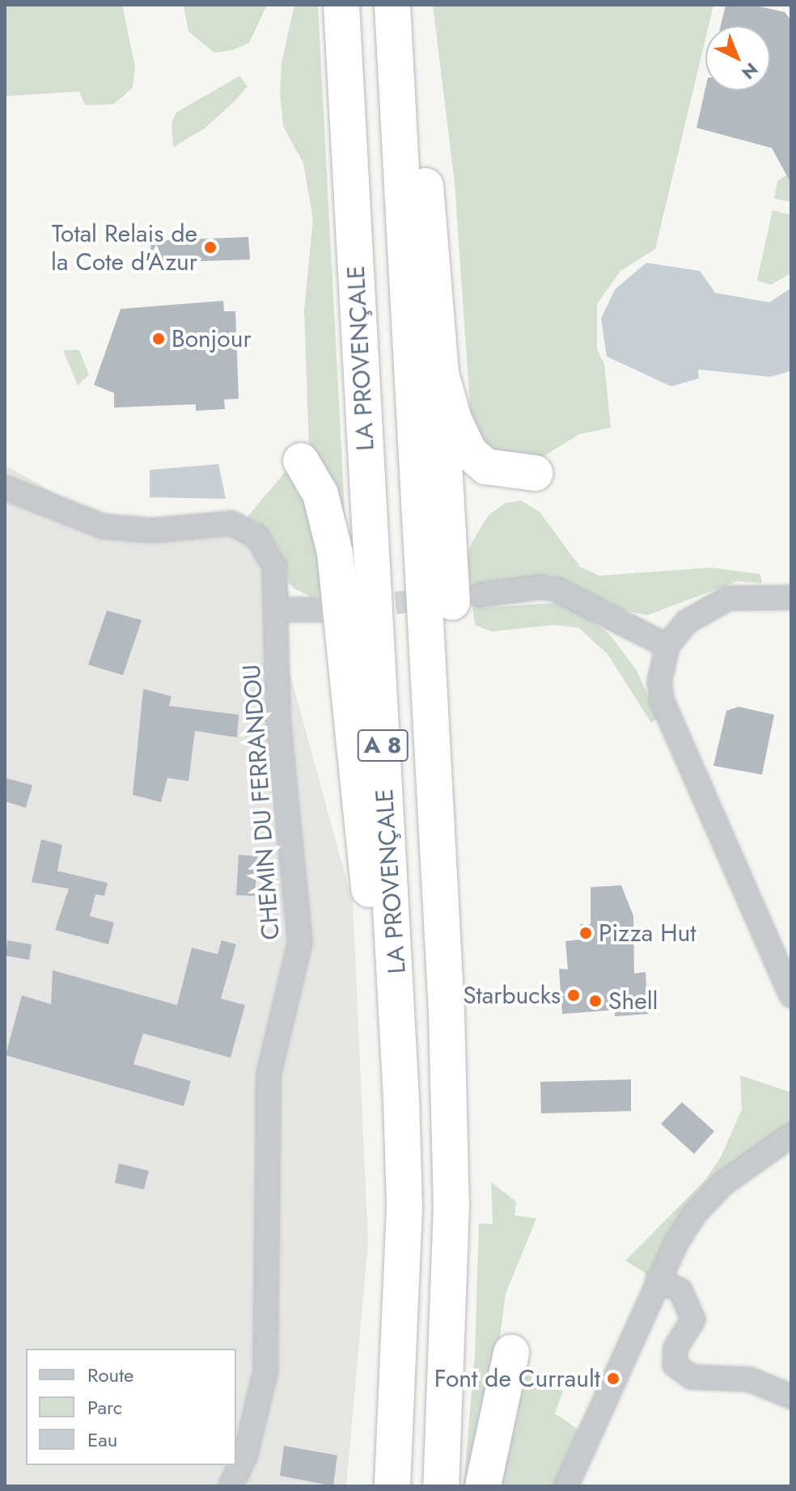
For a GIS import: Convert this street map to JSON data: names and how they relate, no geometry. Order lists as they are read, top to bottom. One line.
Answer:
{"streets":{"highway":["LA PROVENÇALE","A 8"],"street":["CHEMIN DU FERRANDOU"]},"places":["Total Relais de la Cote d'Azur","Bonjour","Pizza Hut","Starbucks","Shell","Font de Currault"],"legend":["Route","Parc","Eau"],"north":"bottom right"}
